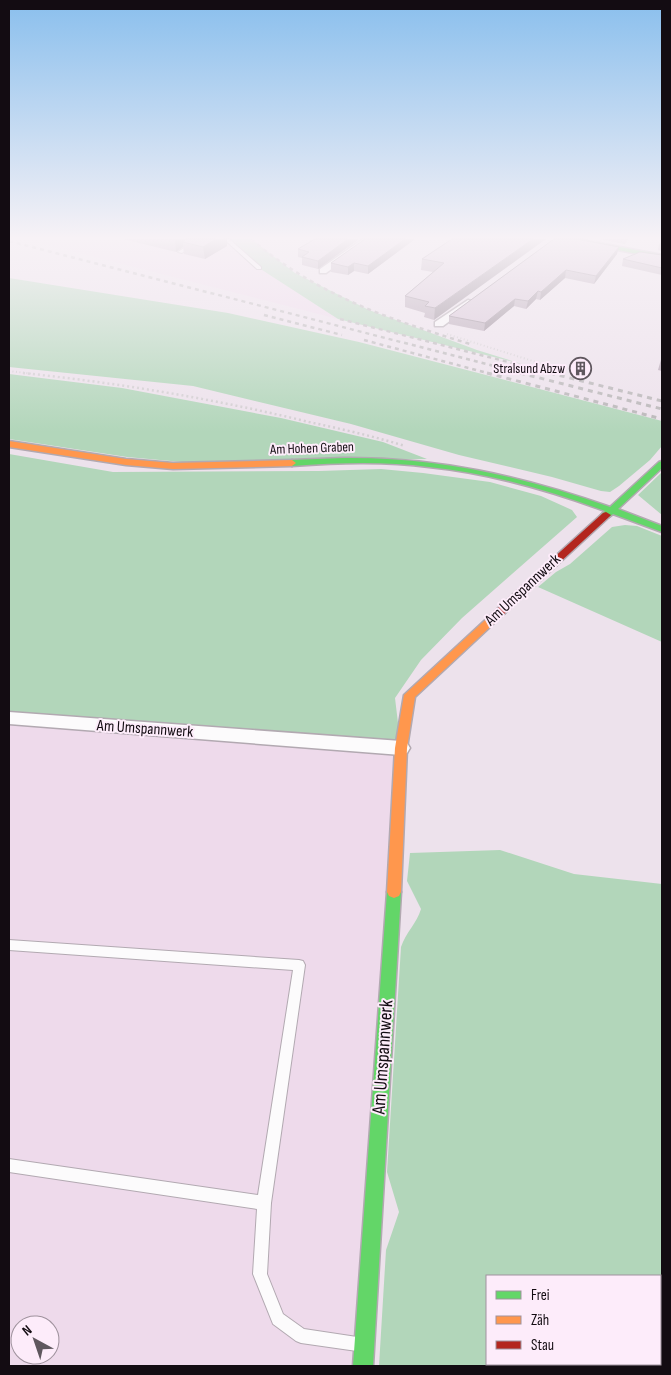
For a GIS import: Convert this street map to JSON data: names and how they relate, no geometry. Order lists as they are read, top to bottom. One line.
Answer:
{"streets":{"street":["Am Hohen Graben","Am Umspannwerk"]},"crossings":[["Am Hohen Graben","Am Umspannwerk"]],"places":{"building":["Stralsund Abzw"]},"legend":["Frei","Zäh","Stau"],"north":"top left"}
